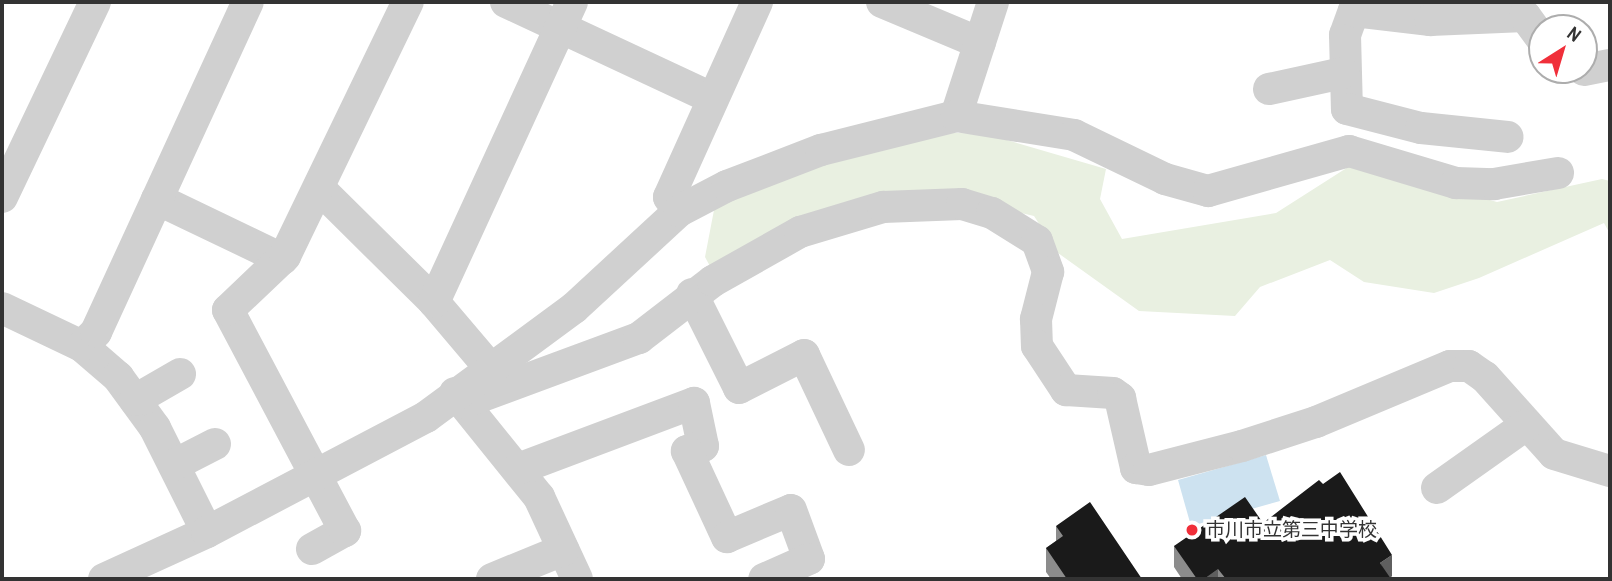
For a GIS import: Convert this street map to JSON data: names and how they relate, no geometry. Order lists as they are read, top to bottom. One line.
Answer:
{"places":["市川市立第三中学校"],"north":"top right"}
